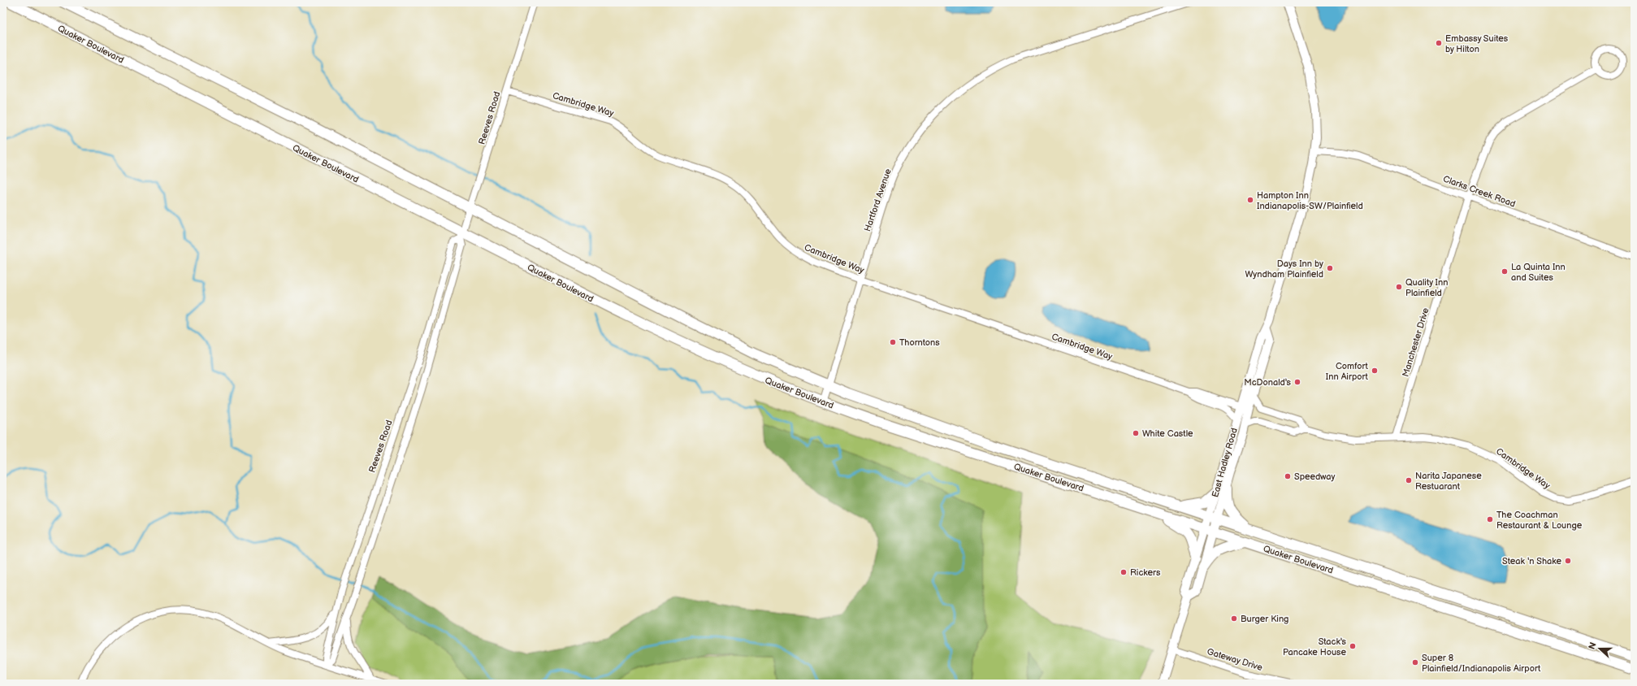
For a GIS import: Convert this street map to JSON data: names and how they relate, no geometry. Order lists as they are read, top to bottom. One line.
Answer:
{"streets":{"main road":["Quaker Boulevard"],"street":["Cambridge Way","Reeves Road","Clarks Creek Road","Hartford Avenue","Manchester Drive","East Hadley Road","Gateway Drive"]},"crossings":[["Quaker Boulevard","Reeves Road"],["Quaker Boulevard","Hartford Avenue"],["Quaker Boulevard","East Hadley Road"],["Cambridge Way","Reeves Road"],["Cambridge Way","Hartford Avenue"],["Cambridge Way","Manchester Drive"],["Cambridge Way","East Hadley Road"],["Clarks Creek Road","Manchester Drive"],["Clarks Creek Road","East Hadley Road"],["East Hadley Road","Gateway Drive"]],"places":["Embassy Suites by Hilton","Hampton Inn Indianapolis-SW/Plainfield","Days Inn by Wyndham Plainfield","La Quinta Inn and Suites","Quality Inn Plainfield","Thorntons","Comfort Inn Airport","McDonald's","White Castle","Speedway","Narita Japanese Restuarant","The Coachman Restaurant & Lounge","Steak 'n Shake","Rickers","Burger King","Stack's Pancake House","Super 8 Plainfield/Indianapolis Airport"],"north":"left"}
